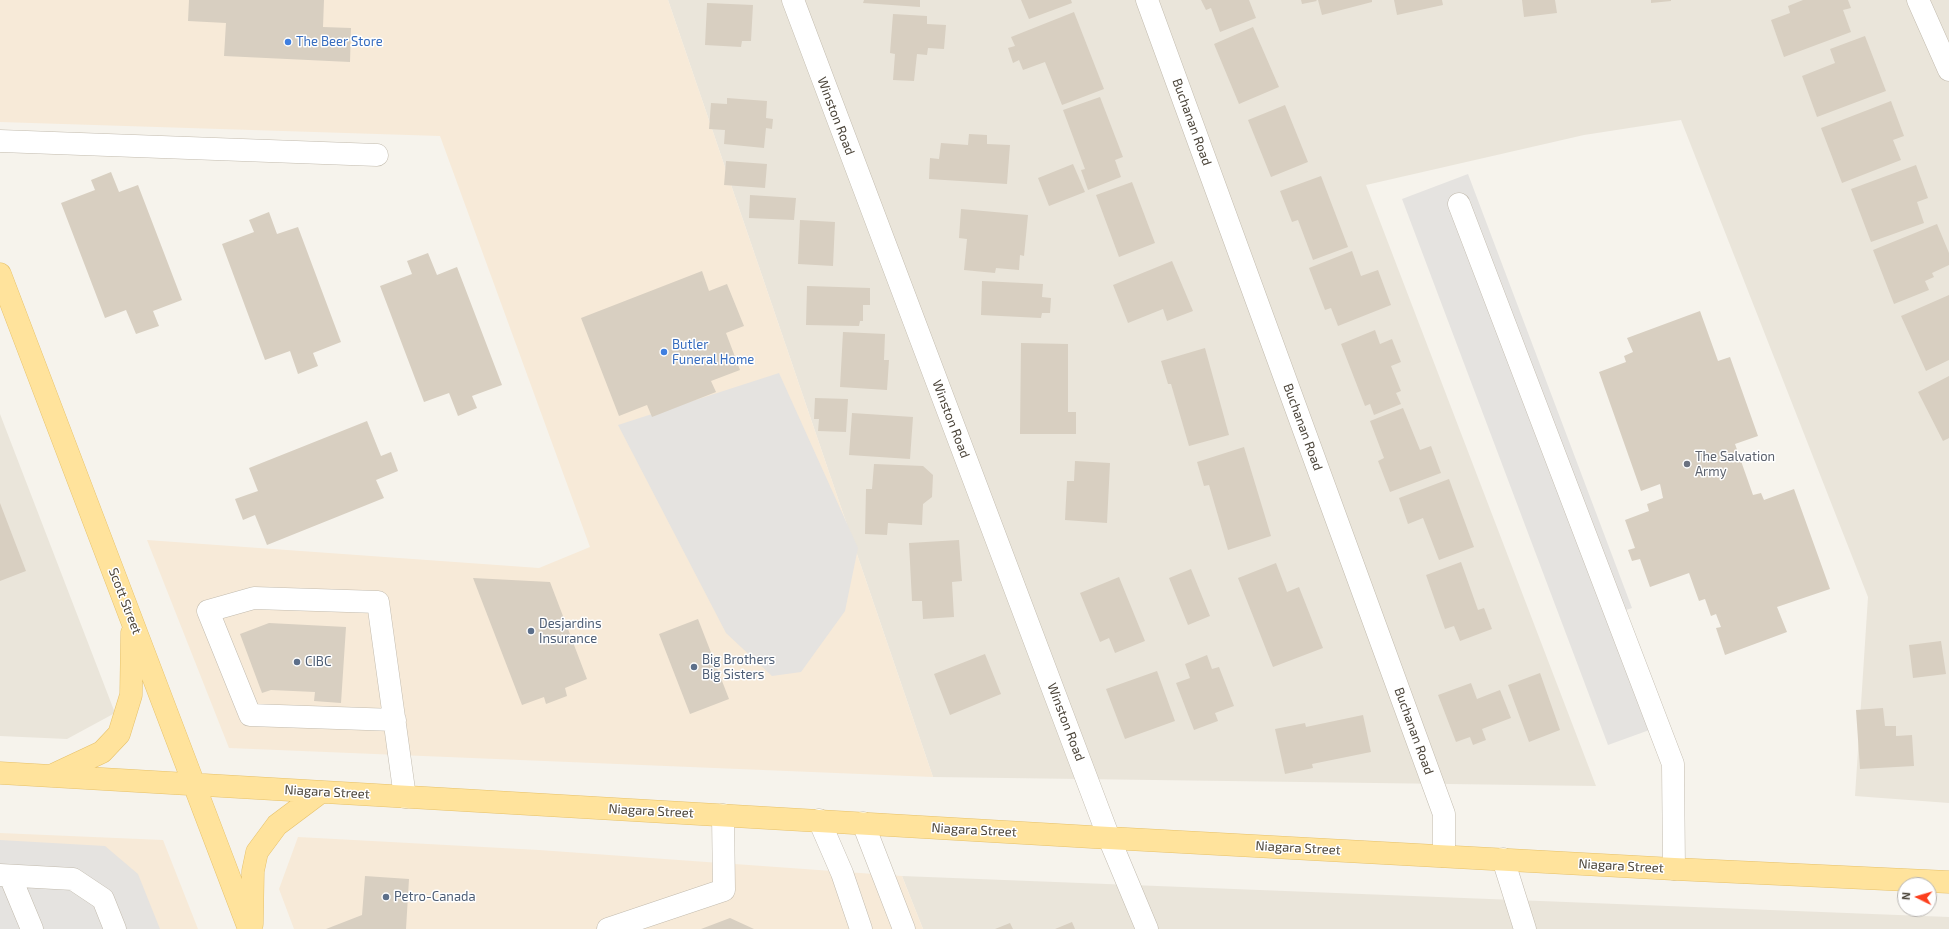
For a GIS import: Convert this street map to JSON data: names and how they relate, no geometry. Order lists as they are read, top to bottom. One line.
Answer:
{"streets":{"main road":["Scott Street","Niagara Street"],"street":["Winston Road","Buchanan Road"]},"crossings":[["Winston Road","Niagara Street"],["Buchanan Road","Niagara Street"],["Scott Street","Niagara Street"]],"places":["The Beer Store","Butler Funeral Home","The Salvation Army","Desjardins Insurance","CIBC","Big Brothers Big Sisters","Petro-Canada"],"north":"left"}
